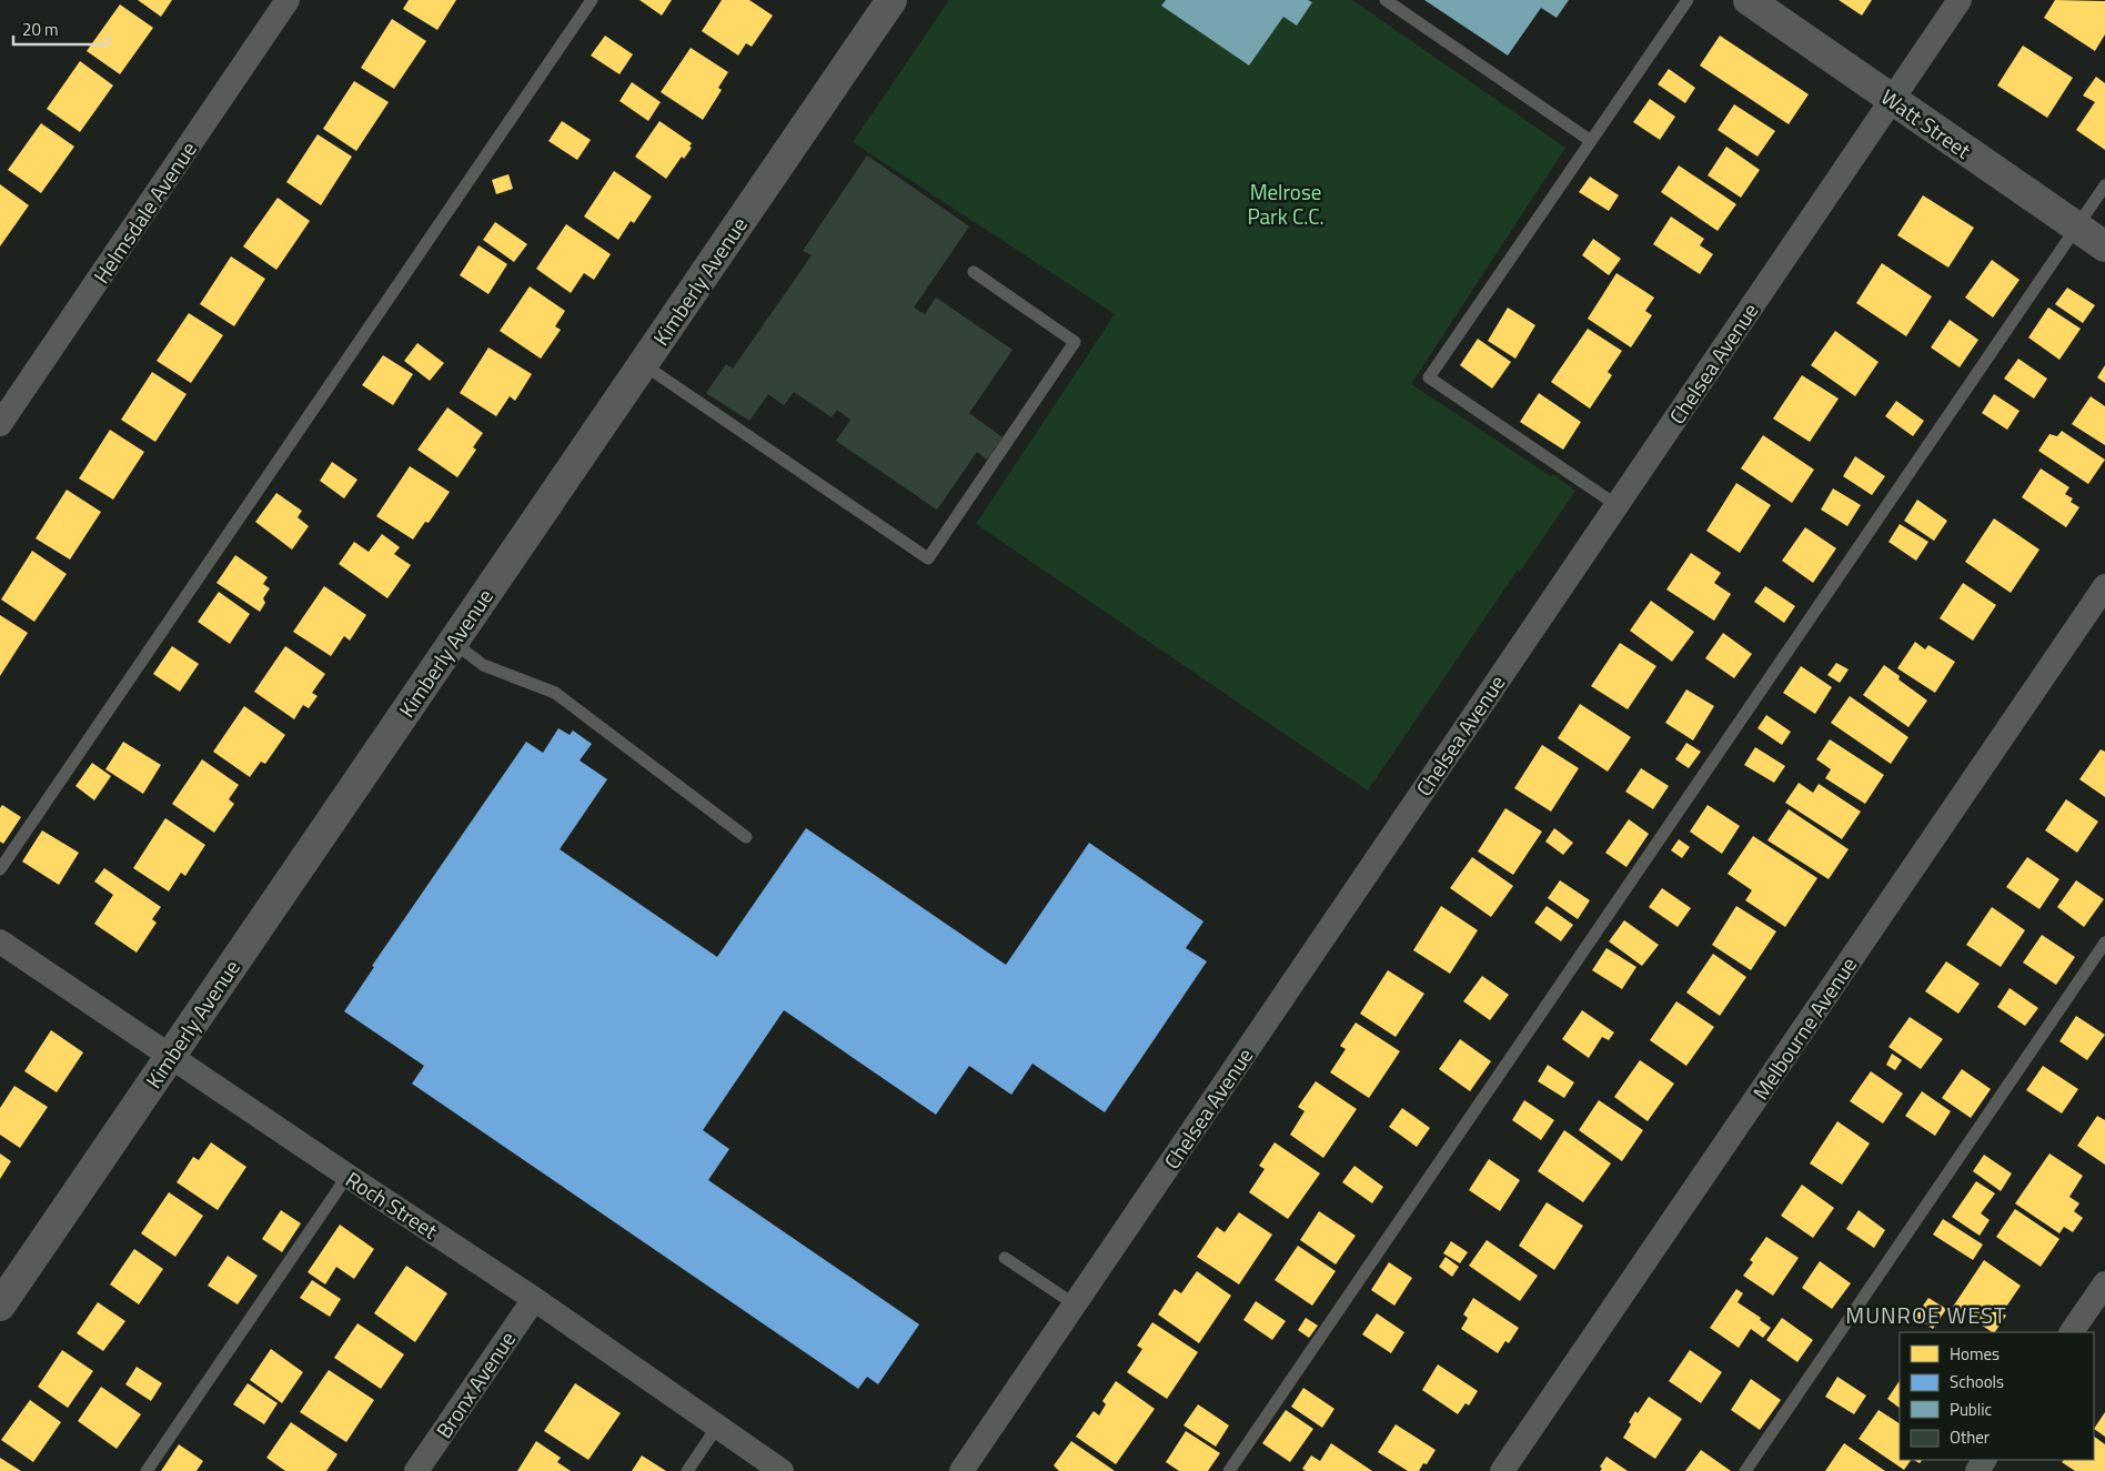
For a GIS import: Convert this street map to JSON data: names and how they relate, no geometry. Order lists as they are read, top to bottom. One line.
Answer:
{"streets":{"street":["Watt Street","Helmsdale Avenue","Kimberly Avenue","Chelsea Avenue","Melbourne Avenue","Roch Street","Bronx Avenue"]},"crossings":[["Watt Street","Chelsea Avenue"],["Kimberly Avenue","Roch Street"],["Roch Street","Bronx Avenue"]],"districts":["MUNROE WEST"],"parks":["Melrose Park C.C."],"legend":["Homes","Schools","Public","Other"],"scale_bar":"20 m"}
